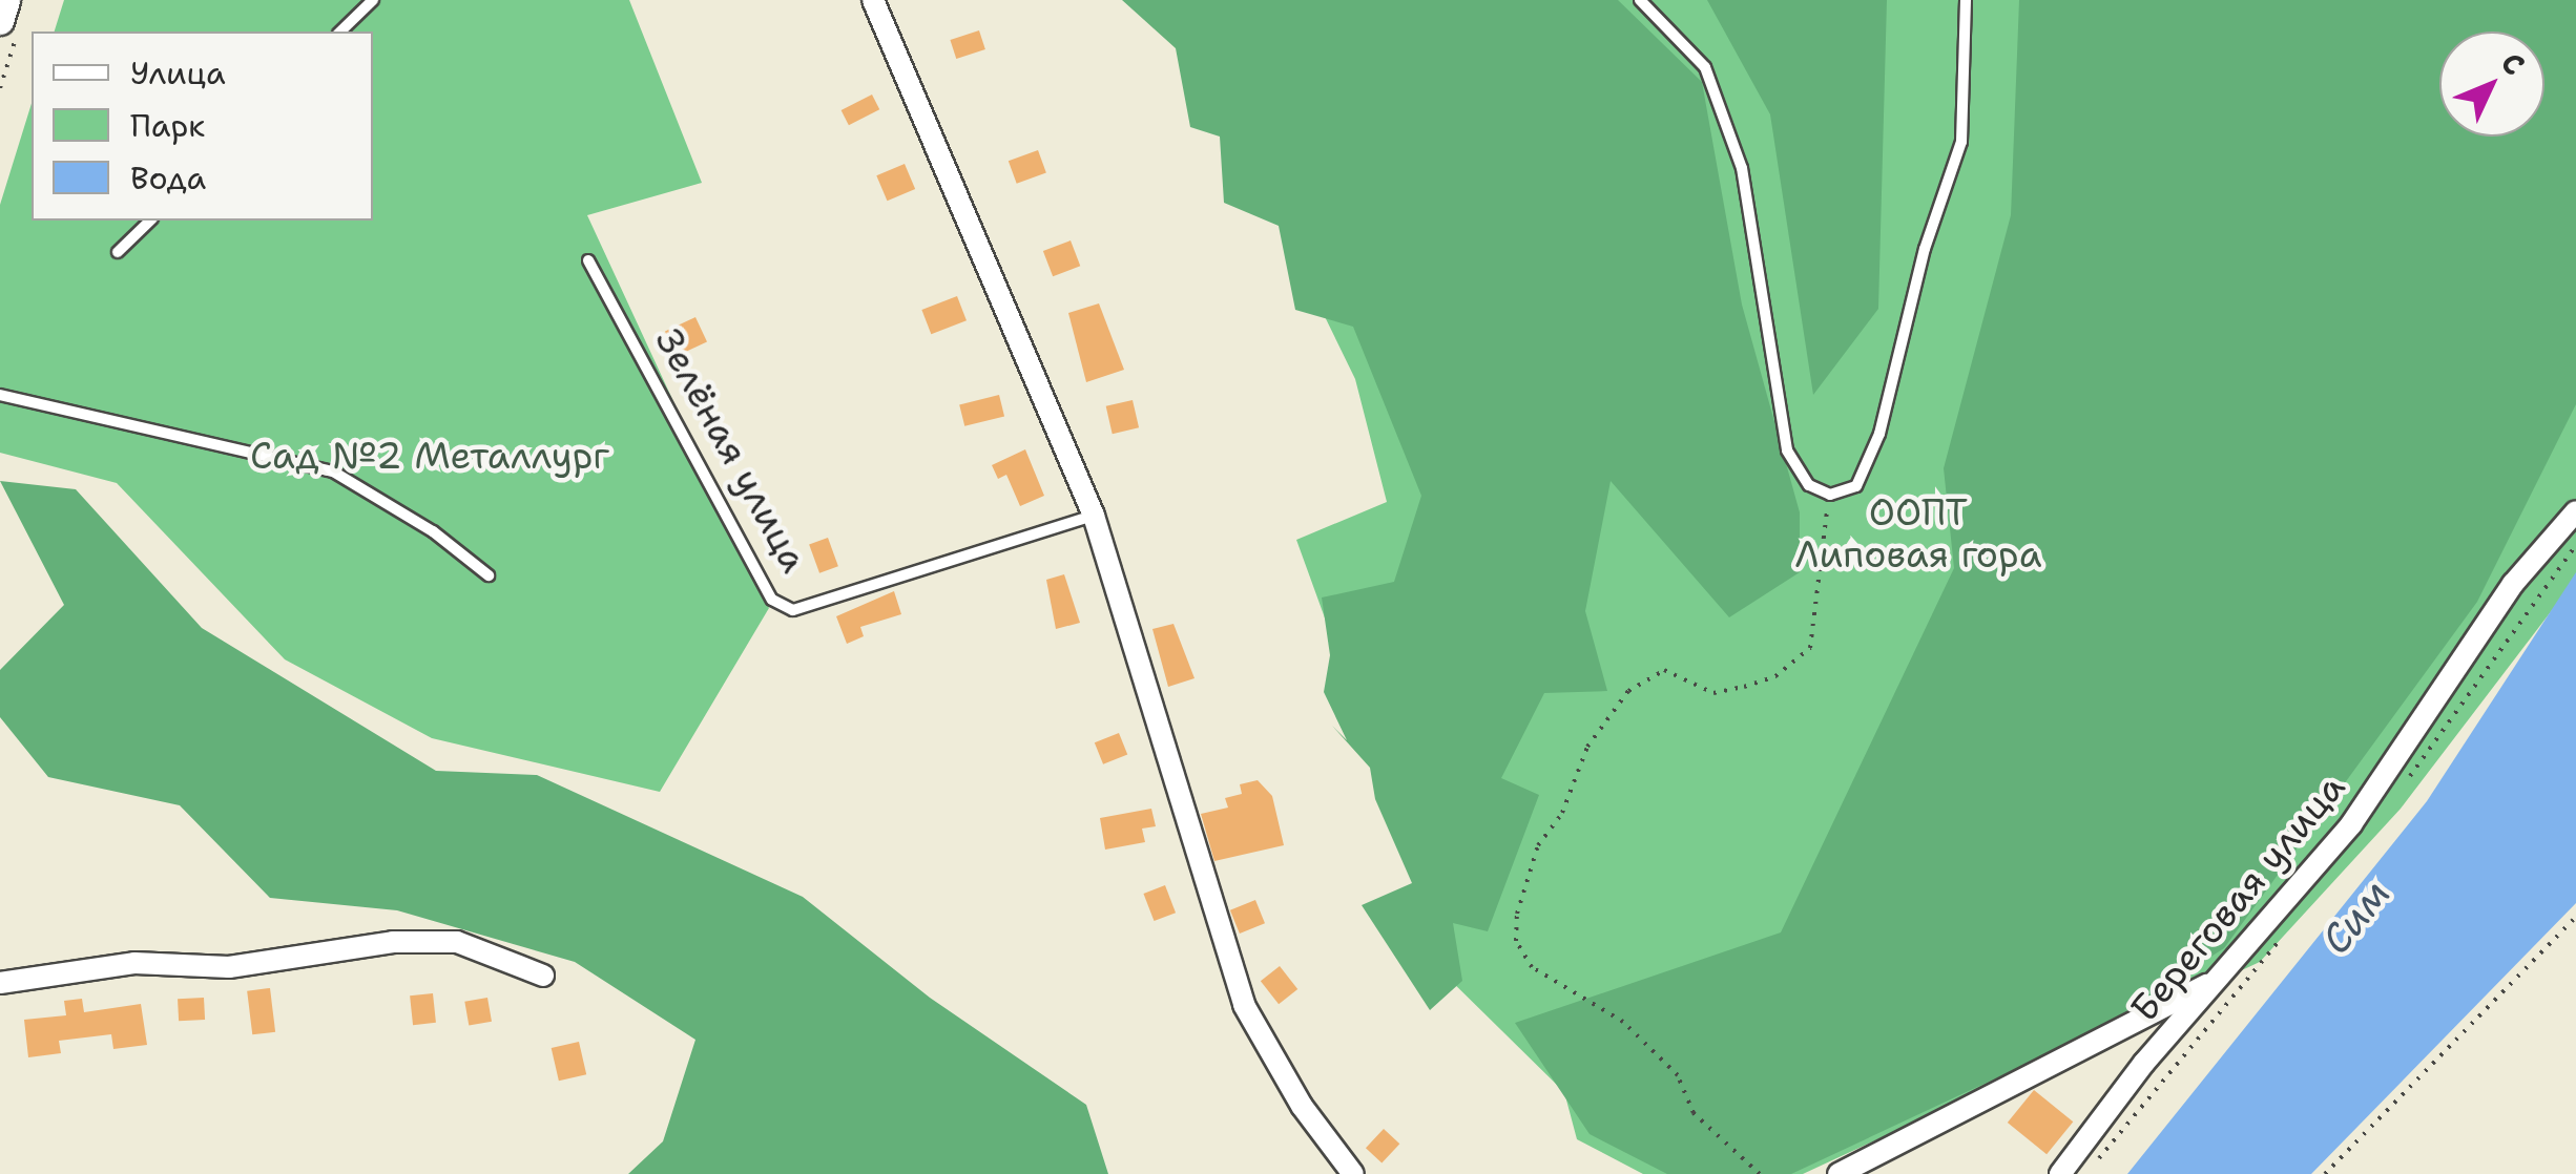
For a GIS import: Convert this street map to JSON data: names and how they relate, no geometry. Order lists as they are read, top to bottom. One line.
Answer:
{"streets":{"street":["Береговая улица"],"lane":["Зелёная улица"]},"water":["Сим"],"parks":["Сад №2 Металлург","ООПТ Липовая гора"],"legend":["Улица","Парк","Вода"],"north":"top right"}
